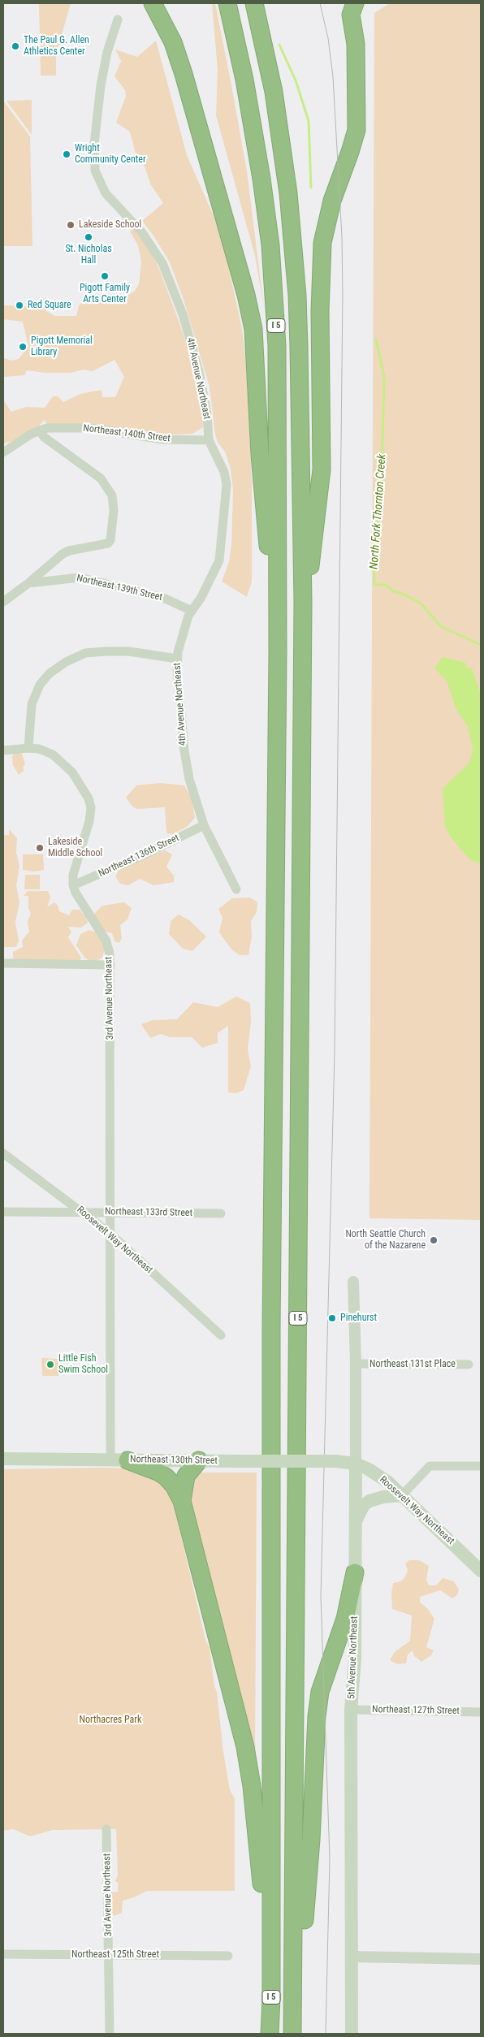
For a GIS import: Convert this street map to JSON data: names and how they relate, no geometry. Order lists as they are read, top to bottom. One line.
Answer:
{"streets":{"highway":["I 5"],"main road":["Roosevelt Way Northeast","Northeast 130th Street","5th Avenue Northeast"],"street":["4th Avenue Northeast","Northeast 140th Street","Northeast 139th Street","Northeast 136th Street","3rd Avenue Northeast","Northeast 133rd Street","Northeast 131st Place","Northeast 127th Street","Northeast 125th Street"]},"crossings":[["4th Avenue Northeast","Northeast 140th Street"],["4th Avenue Northeast","Northeast 139th Street"],["4th Avenue Northeast","Northeast 136th Street"],["Northeast 136th Street","3rd Avenue Northeast"],["3rd Avenue Northeast","Northeast 133rd Street"],["3rd Avenue Northeast","Roosevelt Way Northeast"],["3rd Avenue Northeast","Northeast 130th Street"],["3rd Avenue Northeast","Northeast 125th Street"],["Northeast 133rd Street","Roosevelt Way Northeast"],["Roosevelt Way Northeast","Northeast 130th Street"],["Roosevelt Way Northeast","5th Avenue Northeast"],["Northeast 131st Place","5th Avenue Northeast"],["Northeast 130th Street","5th Avenue Northeast"],["5th Avenue Northeast","Northeast 127th Street"]],"water":["North Fork Thornton Creek"],"parks":["Northacres Park"],"places":["The Paul G. Allen Athletics Center","Wright Community Center","Lakeside School","St. Nicholas Hall","Pigott Family Arts Center","Red Square","Pigott Memorial Library","Lakeside Middle School","North Seattle Church of the Nazarene","Pinehurst","Little Fish Swim School"]}
